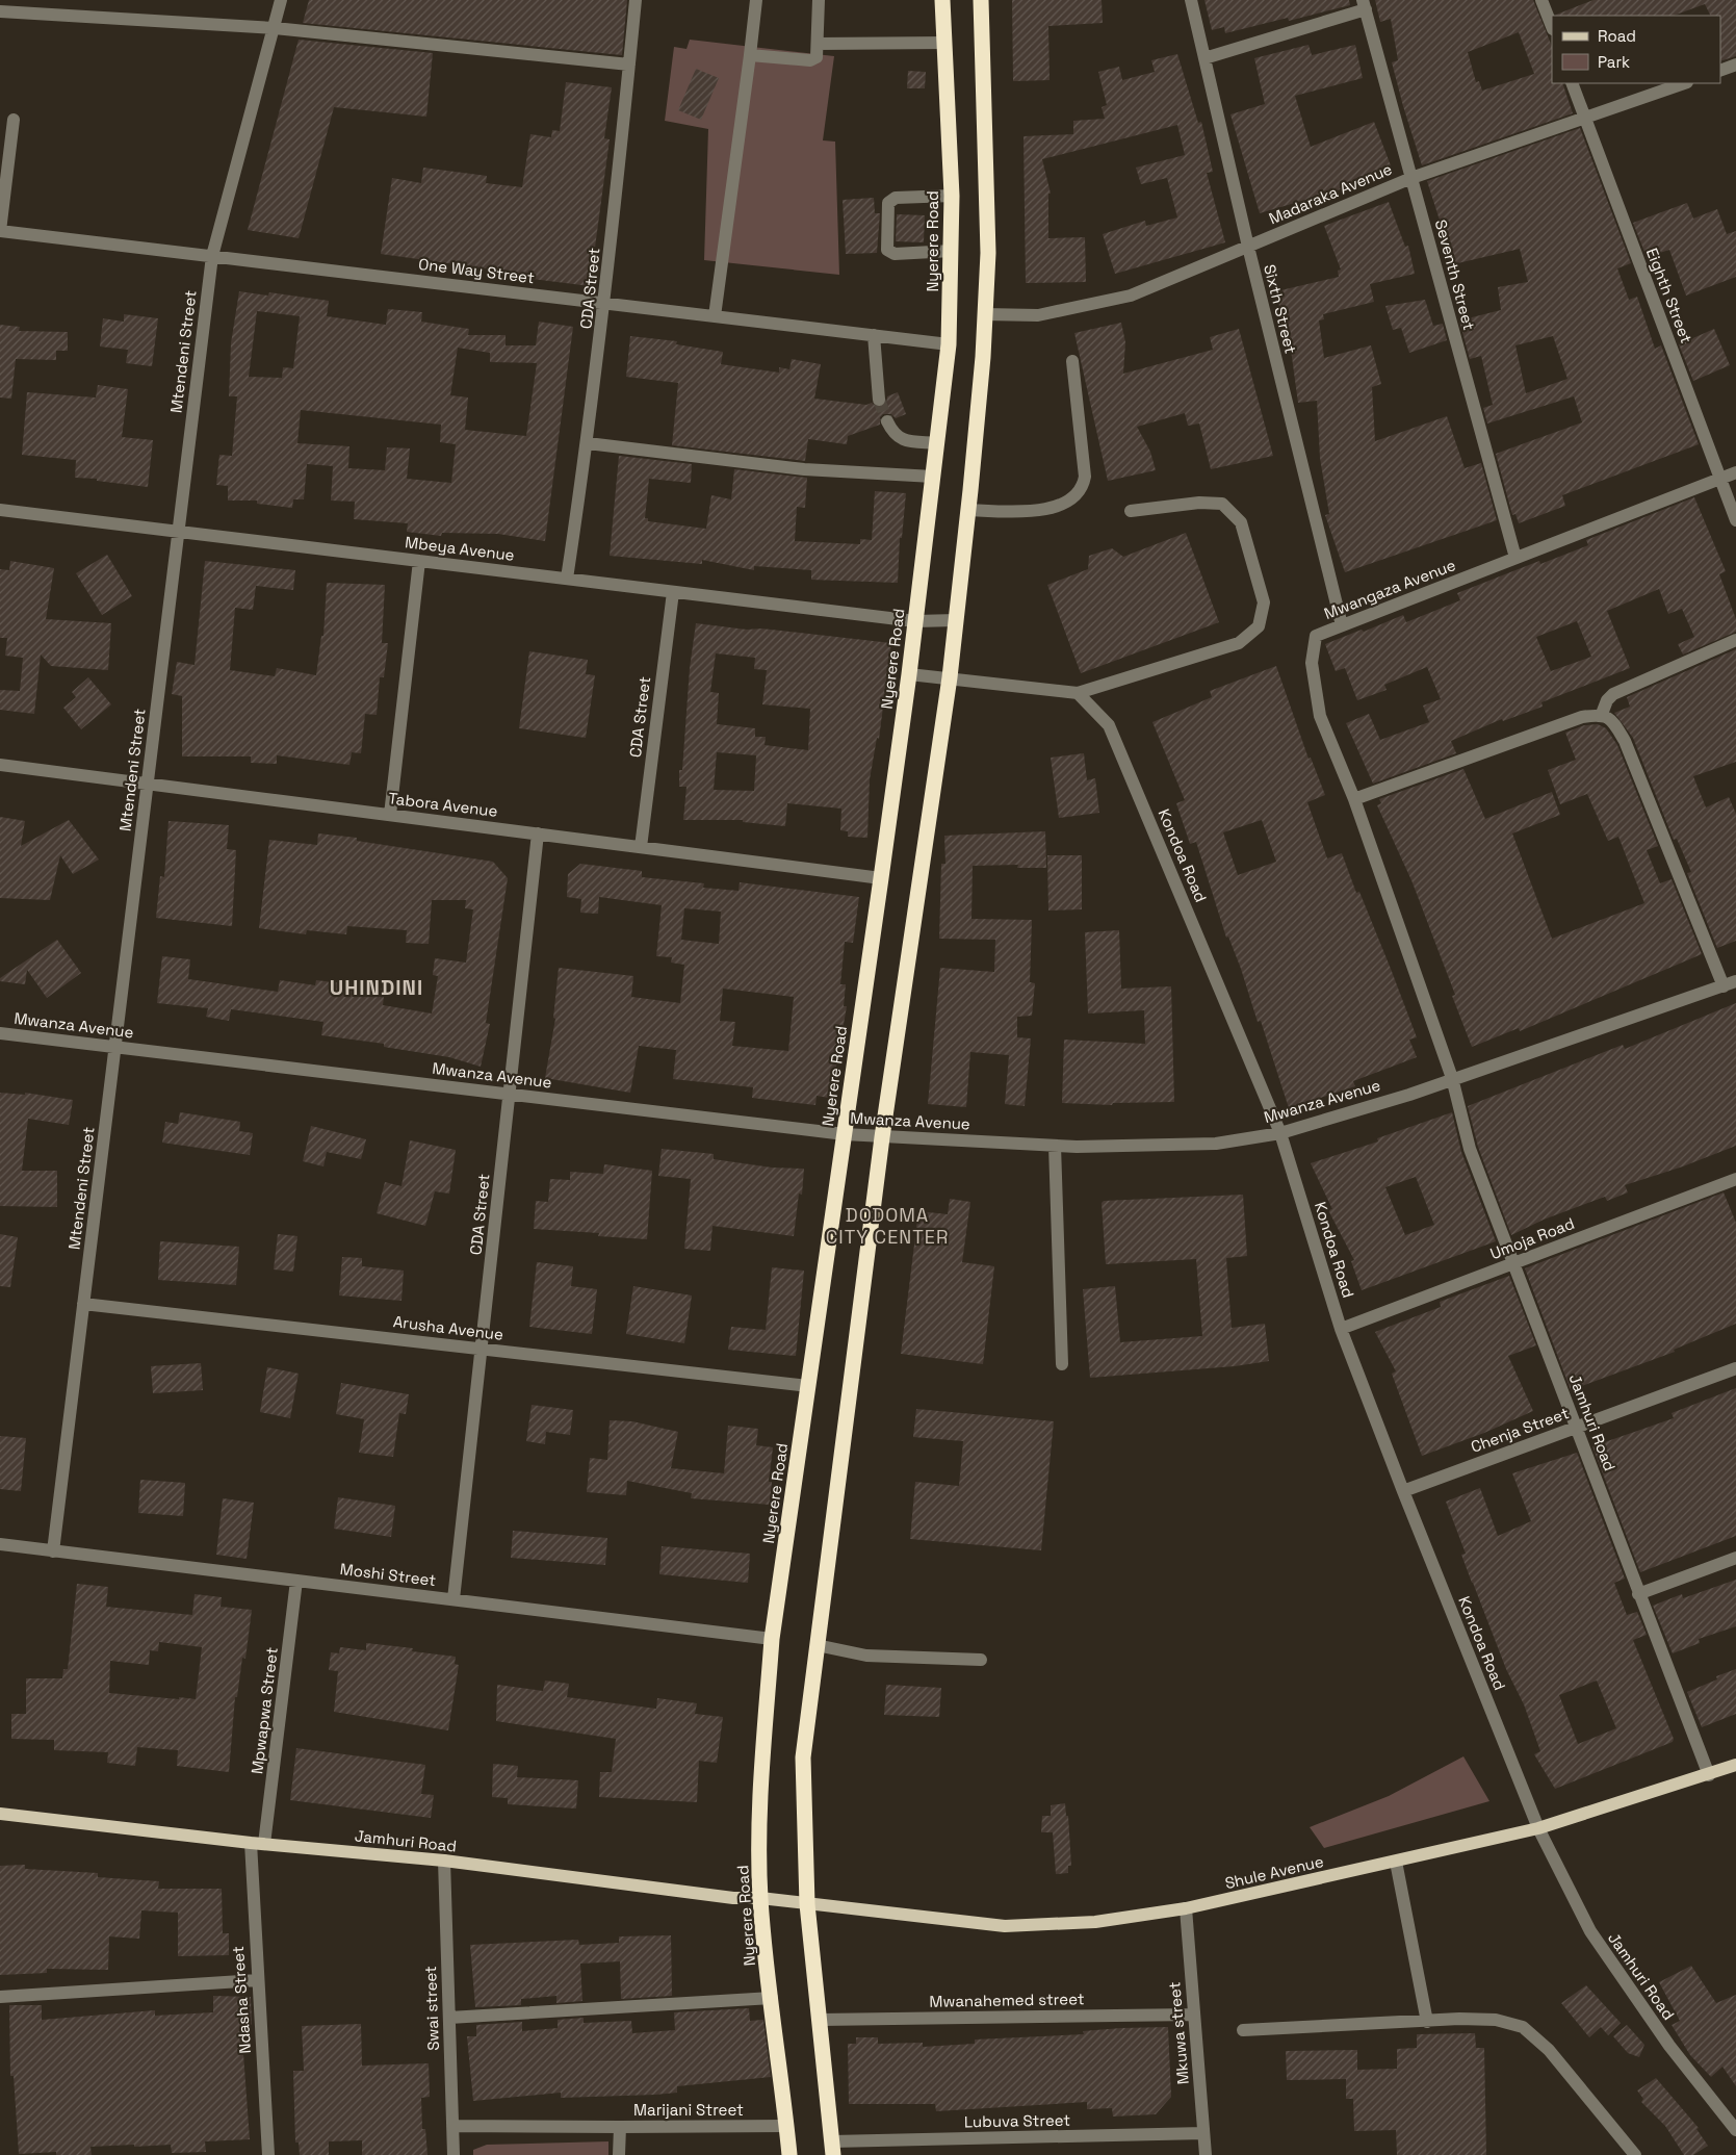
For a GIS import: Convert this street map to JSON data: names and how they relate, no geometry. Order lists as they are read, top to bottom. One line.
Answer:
{"streets":{"highway":["Nyerere Road"],"main road":["Jamhuri Road","Shule Avenue"],"street":["Madaraka Avenue","One Way Street","Seventh Street","CDA Street","Eighth Street","Sixth Street","Mtendeni Street","Mbeya Avenue","Mwangaza Avenue","Tabora Avenue","Kondoa Road","Mwanza Avenue","Umoja Road","Arusha Avenue","Chenja Street","Moshi Street","Mpwapwa Street","Ndasha Street","Mwanahemed street","Swai street","Mkuwa street","Marijani Street","Lubuva Street"]},"crossings":[["Madaraka Avenue","Seventh Street"],["Madaraka Avenue","Eighth Street"],["Madaraka Avenue","Sixth Street"],["Nyerere Road","One Way Street"],["Nyerere Road","Mbeya Avenue"],["Nyerere Road","Tabora Avenue"],["Nyerere Road","Mwanza Avenue"],["Nyerere Road","Arusha Avenue"],["Nyerere Road","Jamhuri Road"],["Nyerere Road","Moshi Street"],["Nyerere Road","Marijani Street"],["One Way Street","CDA Street"],["One Way Street","Mtendeni Street"],["Seventh Street","Mwangaza Avenue"],["CDA Street","Mbeya Avenue"],["CDA Street","Tabora Avenue"],["CDA Street","Mwanza Avenue"],["CDA Street","Arusha Avenue"],["CDA Street","Moshi Street"],["Eighth Street","Mwangaza Avenue"],["Sixth Street","Mwangaza Avenue"],["Mtendeni Street","Mbeya Avenue"],["Mtendeni Street","Tabora Avenue"],["Mtendeni Street","Mwanza Avenue"],["Mtendeni Street","Arusha Avenue"],["Mtendeni Street","Moshi Street"],["Mwangaza Avenue","Mwanza Avenue"],["Mwangaza Avenue","Jamhuri Road"],["Kondoa Road","Mwanza Avenue"],["Kondoa Road","Umoja Road"],["Kondoa Road","Jamhuri Road"],["Kondoa Road","Chenja Street"],["Kondoa Road","Shule Avenue"],["Mwanza Avenue","Jamhuri Road"],["Umoja Road","Jamhuri Road"],["Jamhuri Road","Chenja Street"],["Jamhuri Road","Mpwapwa Street"],["Jamhuri Road","Shule Avenue"],["Jamhuri Road","Ndasha Street"],["Jamhuri Road","Swai street"],["Moshi Street","Mpwapwa Street"],["Shule Avenue","Mkuwa street"],["Mwanahemed street","Mkuwa street"],["Mkuwa street","Lubuva Street"]],"districts":["UHINDINI","DODOMA CITY CENTER"],"legend":["Road","Park"]}
